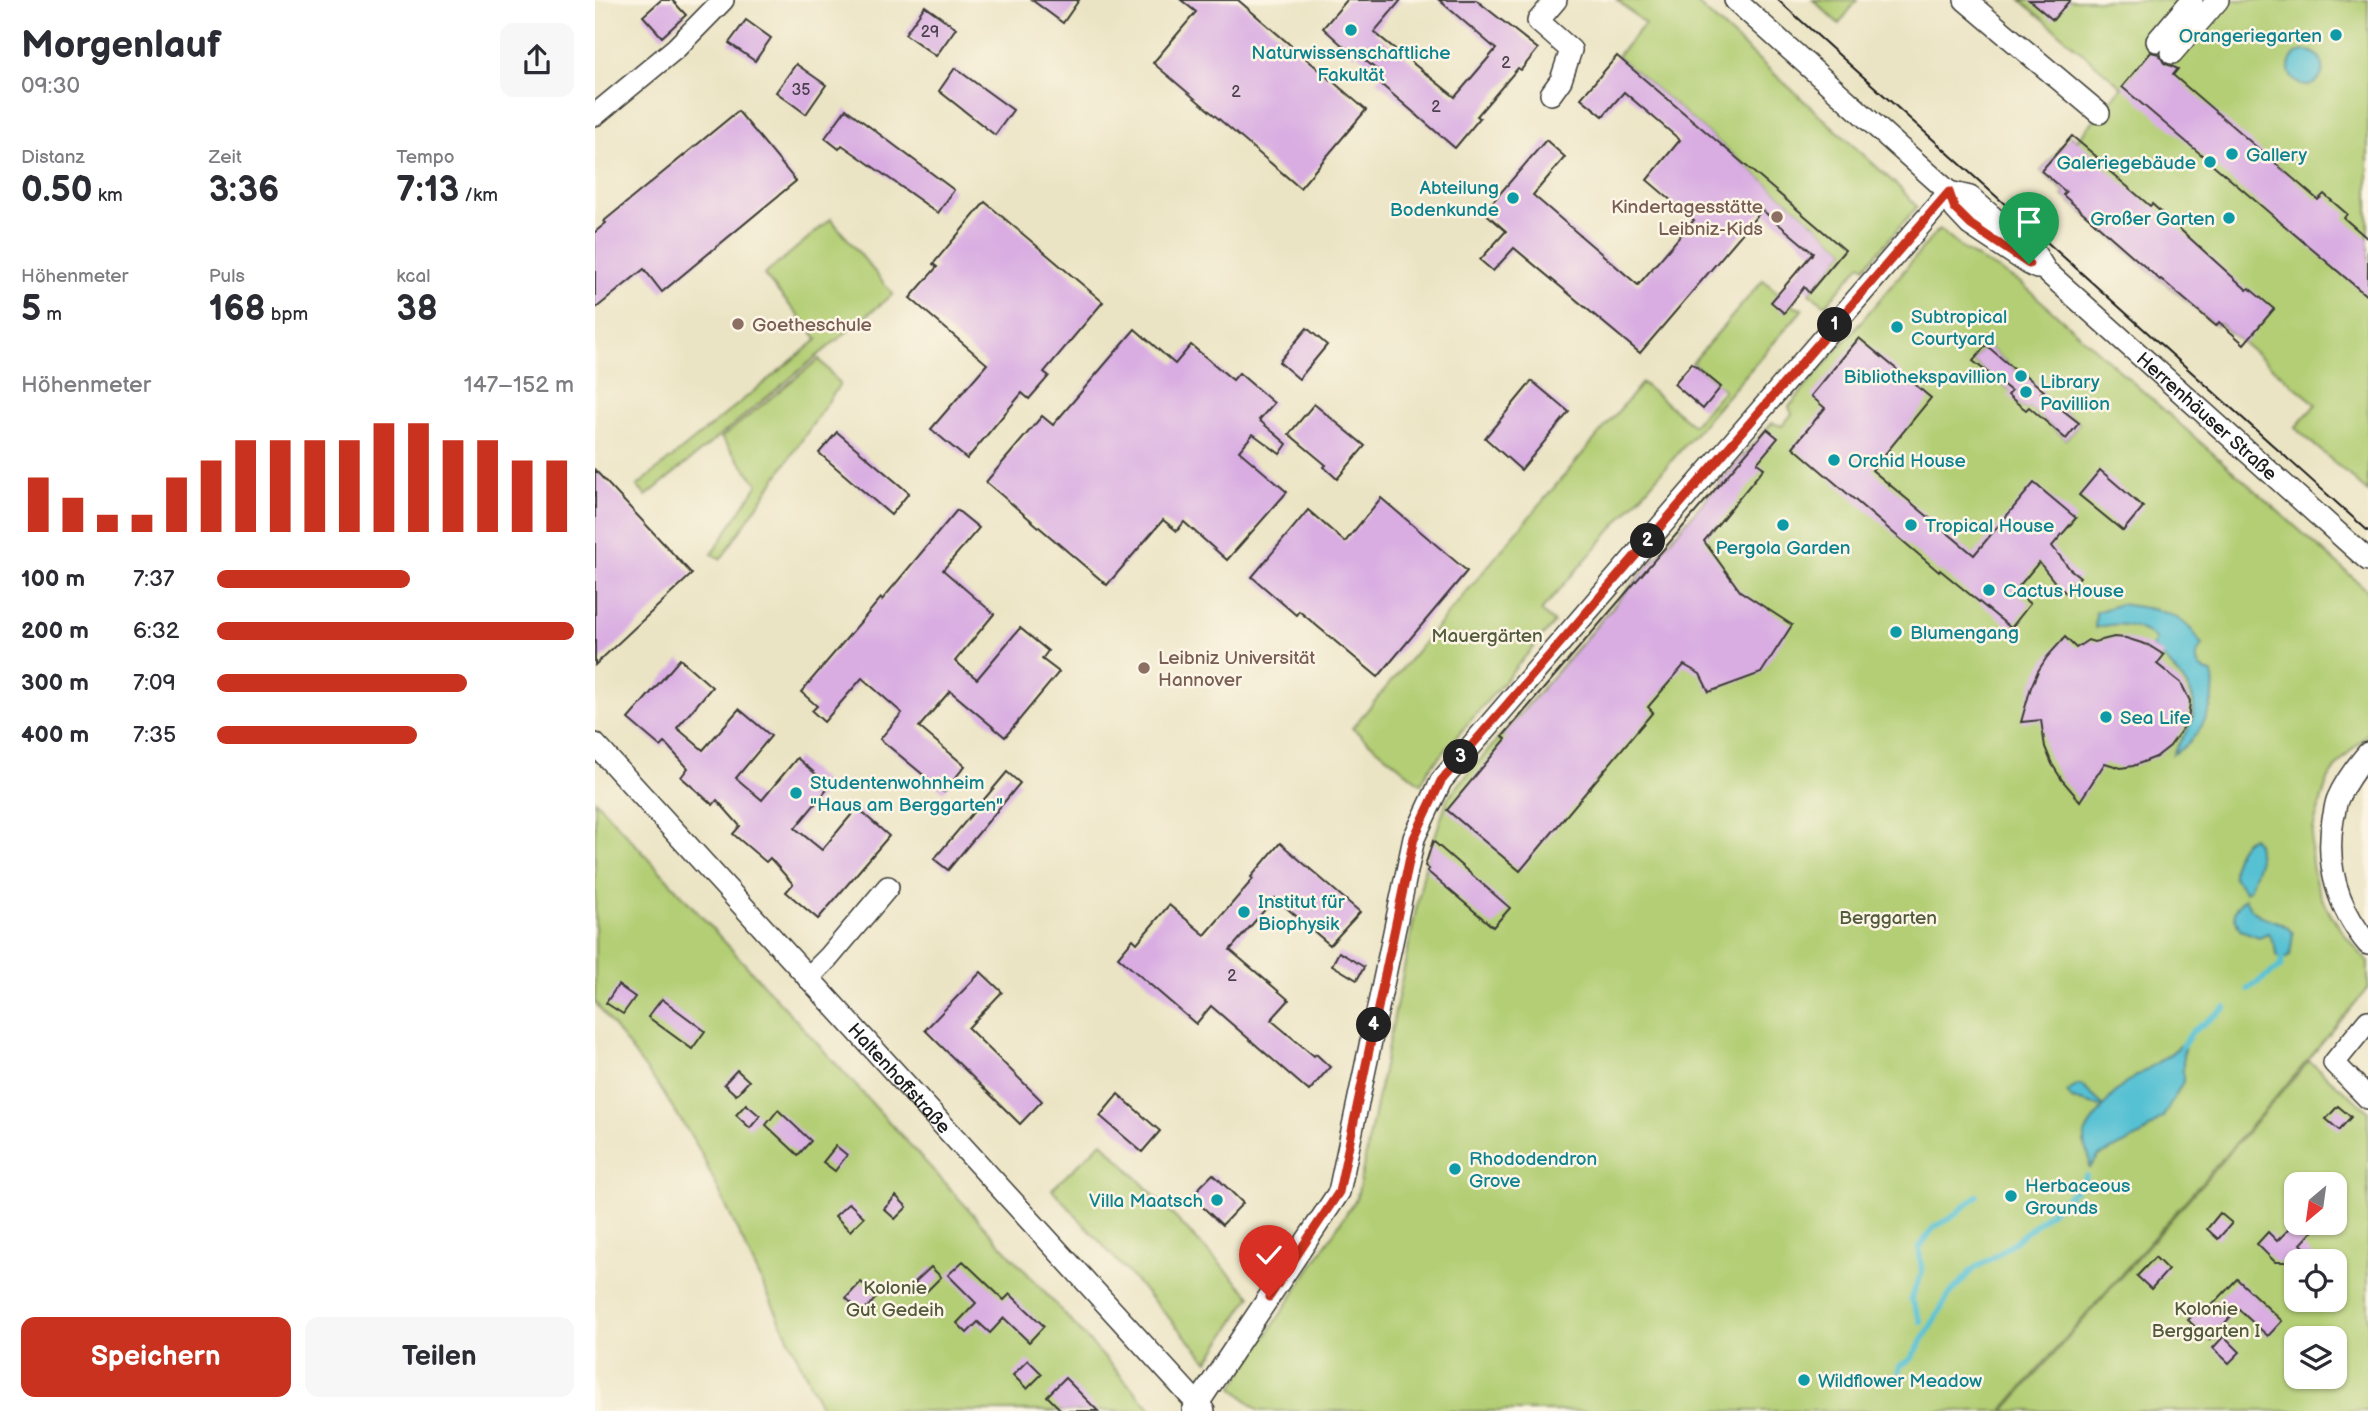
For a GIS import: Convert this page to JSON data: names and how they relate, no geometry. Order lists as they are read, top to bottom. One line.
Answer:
{"streets":{"street":["Herrenhäuser Straße","Haltenhoffstraße"]},"parks":["Mauergärten","Berggarten","Kolonie Gut Gedeih","Kolonie Berggarten I"],"places":["Naturwissenschaftliche Fakultät","Orangeriegarten","Gallery","Galeriegebäude","Abteilung Bodenkunde","Kindertagesstätte Leibniz-Kids","Großer Garten","Goetheschule","Subtropical Courtyard","Bibliothekspavillion","Library Pavillion","Orchid House","Pergola Garden","Tropical House","Cactus House","Blumengang","Leibniz Universität Hannover","Sea Life","Studentenwohnheim \"Haus am Berggarten\"","Institut für Biophysik","Rhododendron Grove","Herbaceous Grounds","Villa Maatsch","Wildflower Meadow"],"house_numbers":["29","2","35","2","2","2"],"north":"bottom left","page":{"heading":["Morgenlauf","09:30"],"stats":[["Distanz","0.50 km"],["Zeit","3:36"],["Tempo","7:13 /km"],["Höhenmeter","5 m"],["Puls","168 bpm"],["kcal","38"]],"pins":["1","2","3","4"],"chart":["Höhenmeter","147–152 m"],"list":[{"name":"100 m","note":"7:37"},{"name":"200 m","note":"6:32"},{"name":"300 m","note":"7:09"},{"name":"400 m","note":"7:35"}],"buttons":["Speichern","Teilen"]}}
